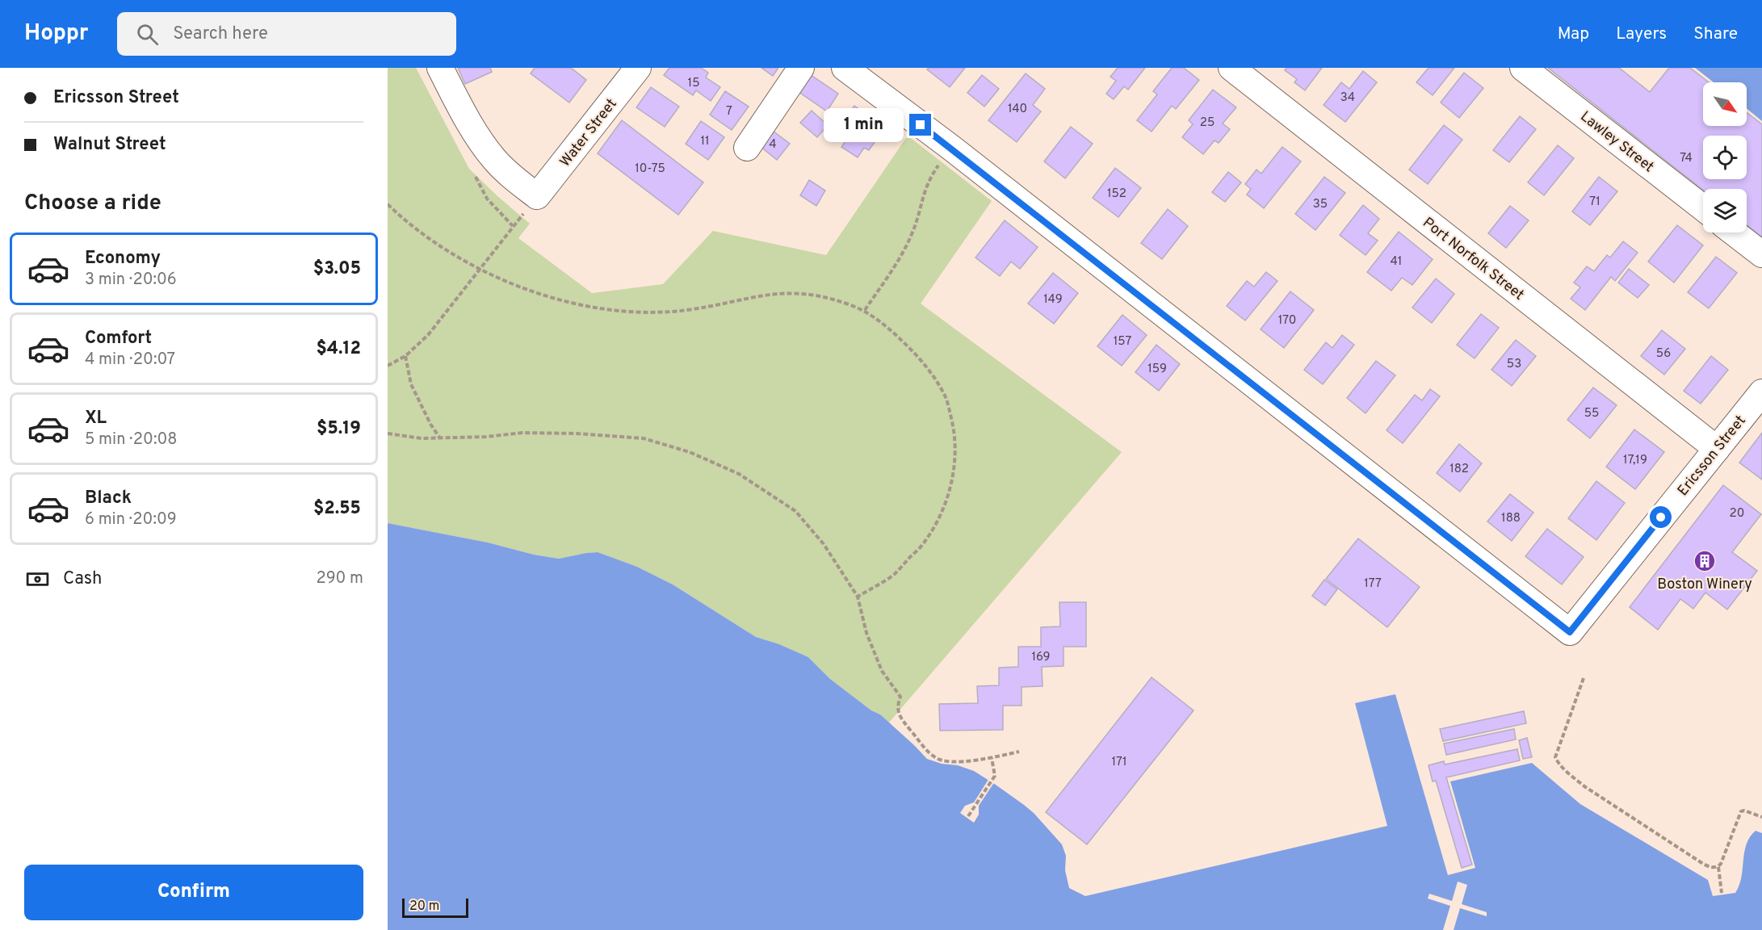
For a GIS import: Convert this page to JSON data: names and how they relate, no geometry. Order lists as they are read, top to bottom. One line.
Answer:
{"streets":{"street":["Water Street","Lawley Street","Port Norfolk Street","Ericsson Street"]},"crossings":[["Port Norfolk Street","Ericsson Street"]],"places":{"building":["Boston Winery"]},"house_numbers":["15","34","140","7","25","11","4","74","10-75","152","71","35","41","149","170","157","56","53","159","55","17,19","182","20","188","177","169","171"],"scale_bar":"20 m","north":"bottom right","page":{"header":"Hoppr","search":"Search here","nav":["Map","Layers","Share"],"banner":["Ericsson Street","Walnut Street"],"bubble":"1 min","heading":"Choose a ride","list":[{"name":"Economy","note":"3 min · 20:06","value":"$3.05"},{"name":"Comfort","note":"4 min · 20:07","value":"$4.12"},{"name":"XL","note":"5 min · 20:08","value":"$5.19"},{"name":"Black","note":"6 min · 20:09","value":"$2.55"}],"pay":["Cash","290 m"],"buttons":"Confirm","scale":"20 m"}}
